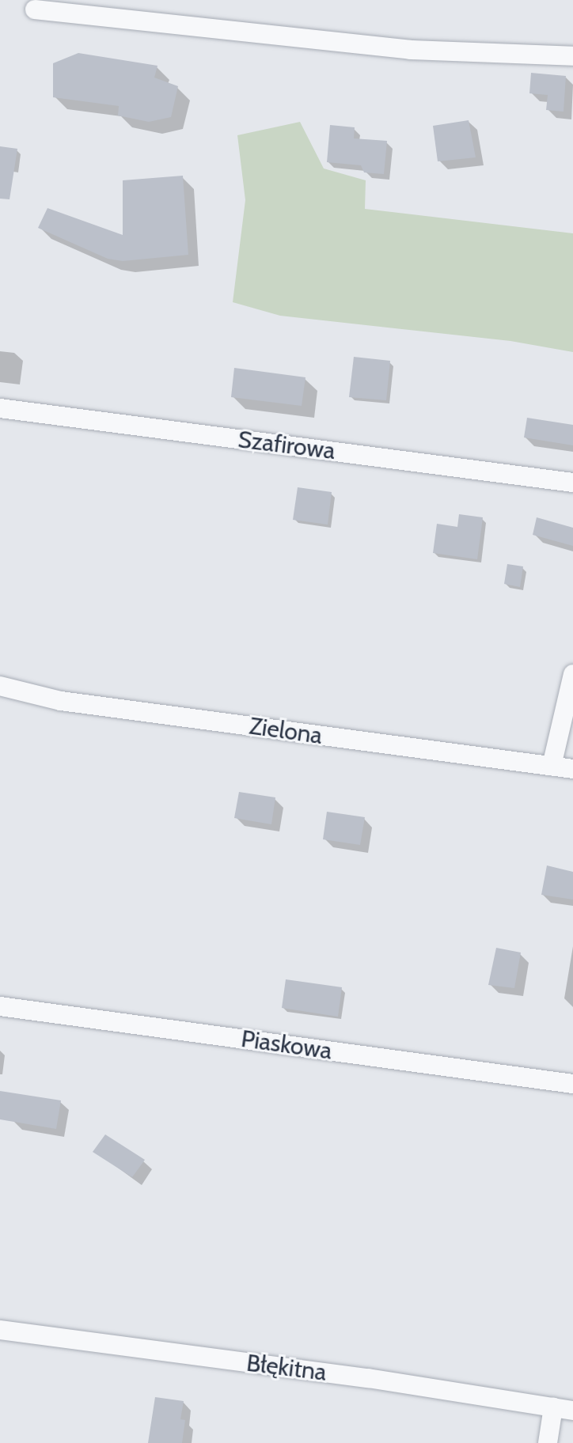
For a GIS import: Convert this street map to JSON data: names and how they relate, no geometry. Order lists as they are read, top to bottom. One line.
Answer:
{"streets":{"street":["Szafirowa","Zielona","Piaskowa","Błękitna"]}}
